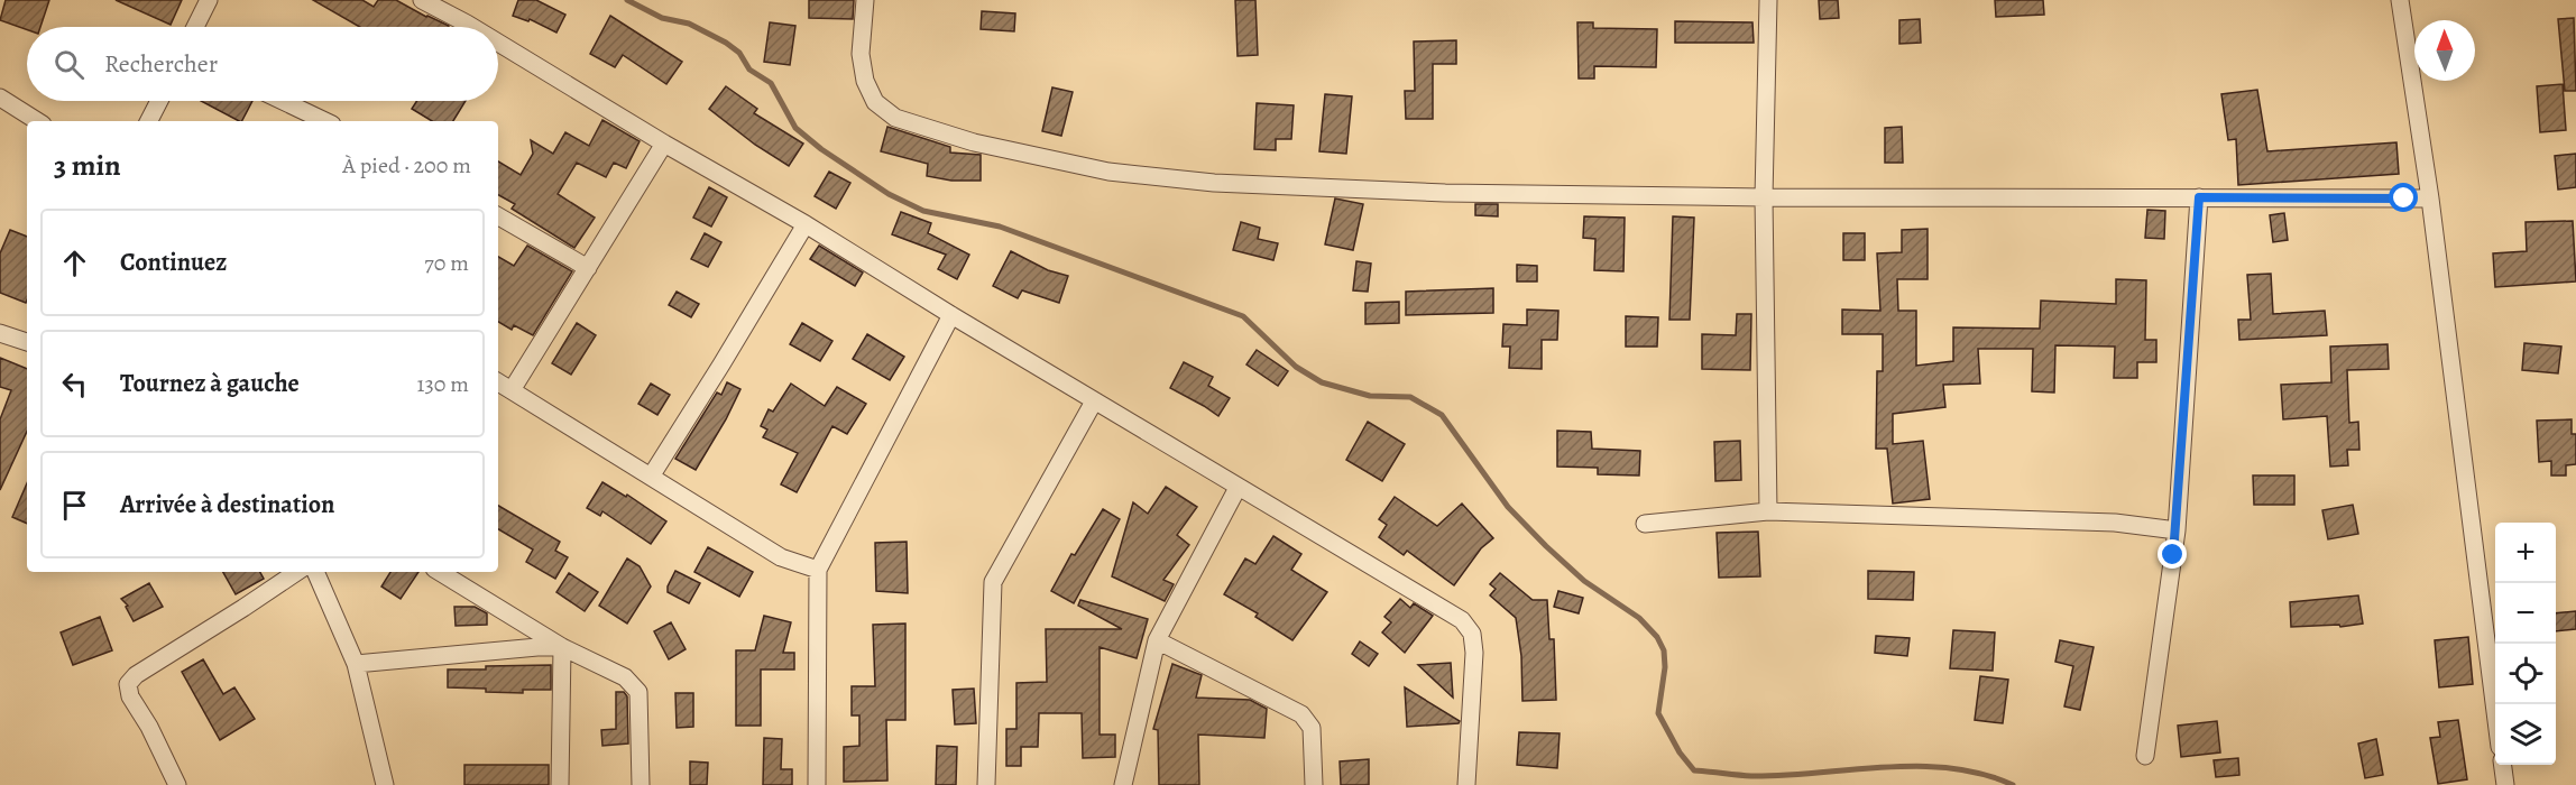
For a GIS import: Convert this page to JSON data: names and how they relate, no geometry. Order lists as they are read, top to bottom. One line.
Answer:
{"north":"top","page":{"search":"Rechercher","heading":["3 min","À pied · 200 m"],"list":[["Continuez","70 m"],["Tournez à gauche","130 m"],"Arrivée à destination"],"map_buttons":["+","−"]}}
